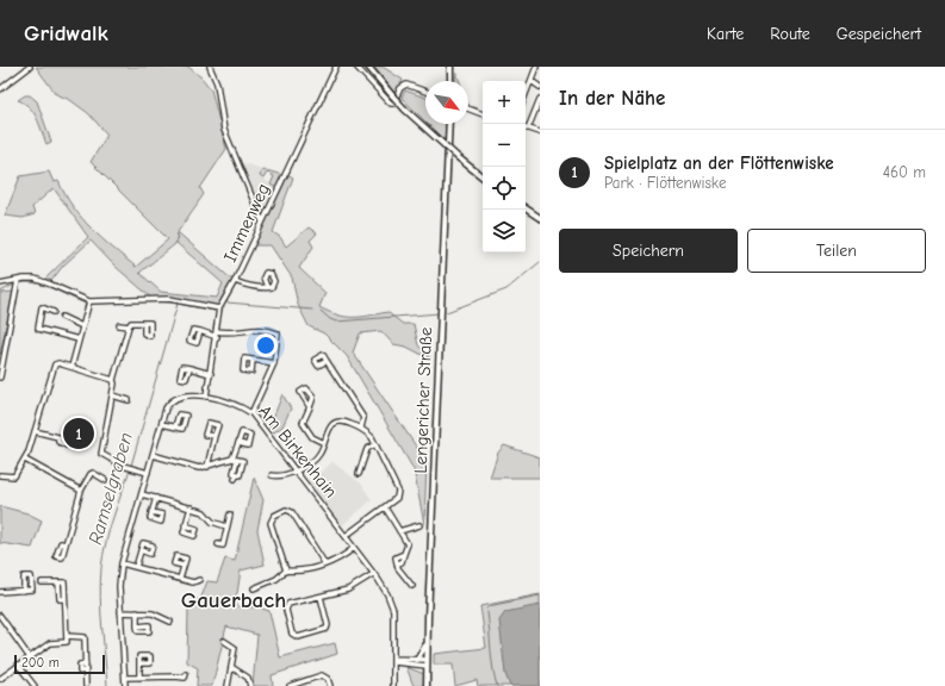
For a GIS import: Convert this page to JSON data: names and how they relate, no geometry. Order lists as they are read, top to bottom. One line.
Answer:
{"streets":{"main road":["Lengericher Straße"],"street":["Immenweg","Am Birkenhain"]},"crossings":[["Immenweg","Am Birkenhain"]],"districts":["Gauerbach"],"water":["Ramselgraben"],"scale_bar":"200 m","north":"bottom right","page":{"header":"Gridwalk","nav":["Karte","Route","Gespeichert"],"heading":"In der Nähe","map_buttons":["+","−"],"list":[{"mark":"1","name":"Spielplatz an der Flöttenwiske","note":"Park · Flöttenwiske","value":"460 m"}],"buttons":["Speichern","Teilen"],"pins":"1","scale":"200 m"}}
